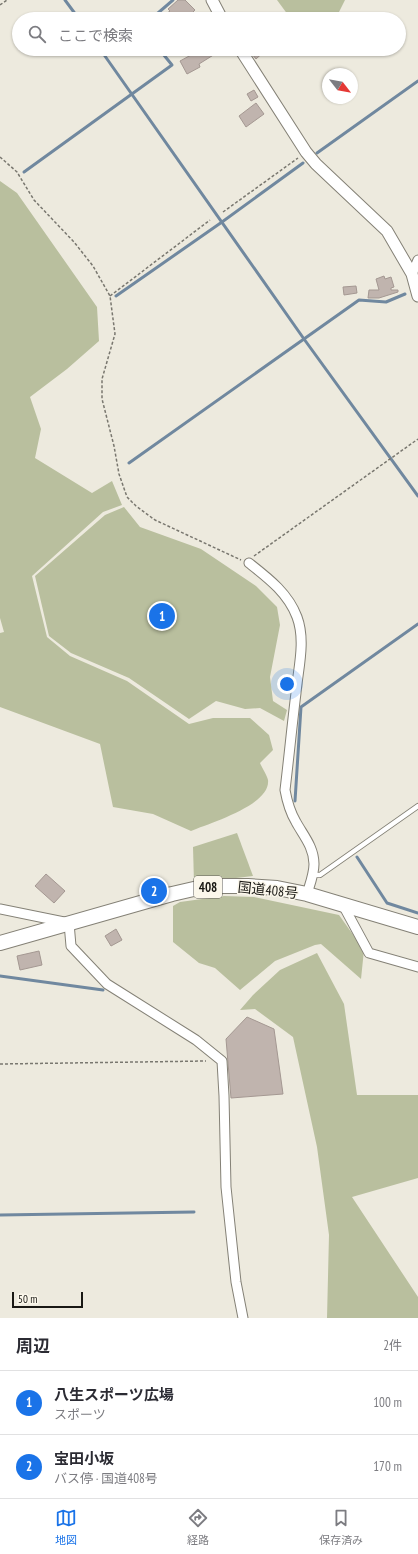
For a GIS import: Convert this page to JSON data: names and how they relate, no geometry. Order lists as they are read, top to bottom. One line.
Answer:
{"streets":{"highway":["408","国道408号"]},"scale_bar":"50 m","north":"bottom right","page":{"search":"ここで検索","pins":["1","2"],"scale":"50 m","heading":["周辺","2件"],"list":[{"mark":"1","name":"八生スポーツ広場","note":"スポーツ","value":"100 m"},{"mark":"2","name":"宝田小坂","note":"バス停 · 国道408号","value":"170 m"}],"nav":["地図","経路","保存済み"]}}
